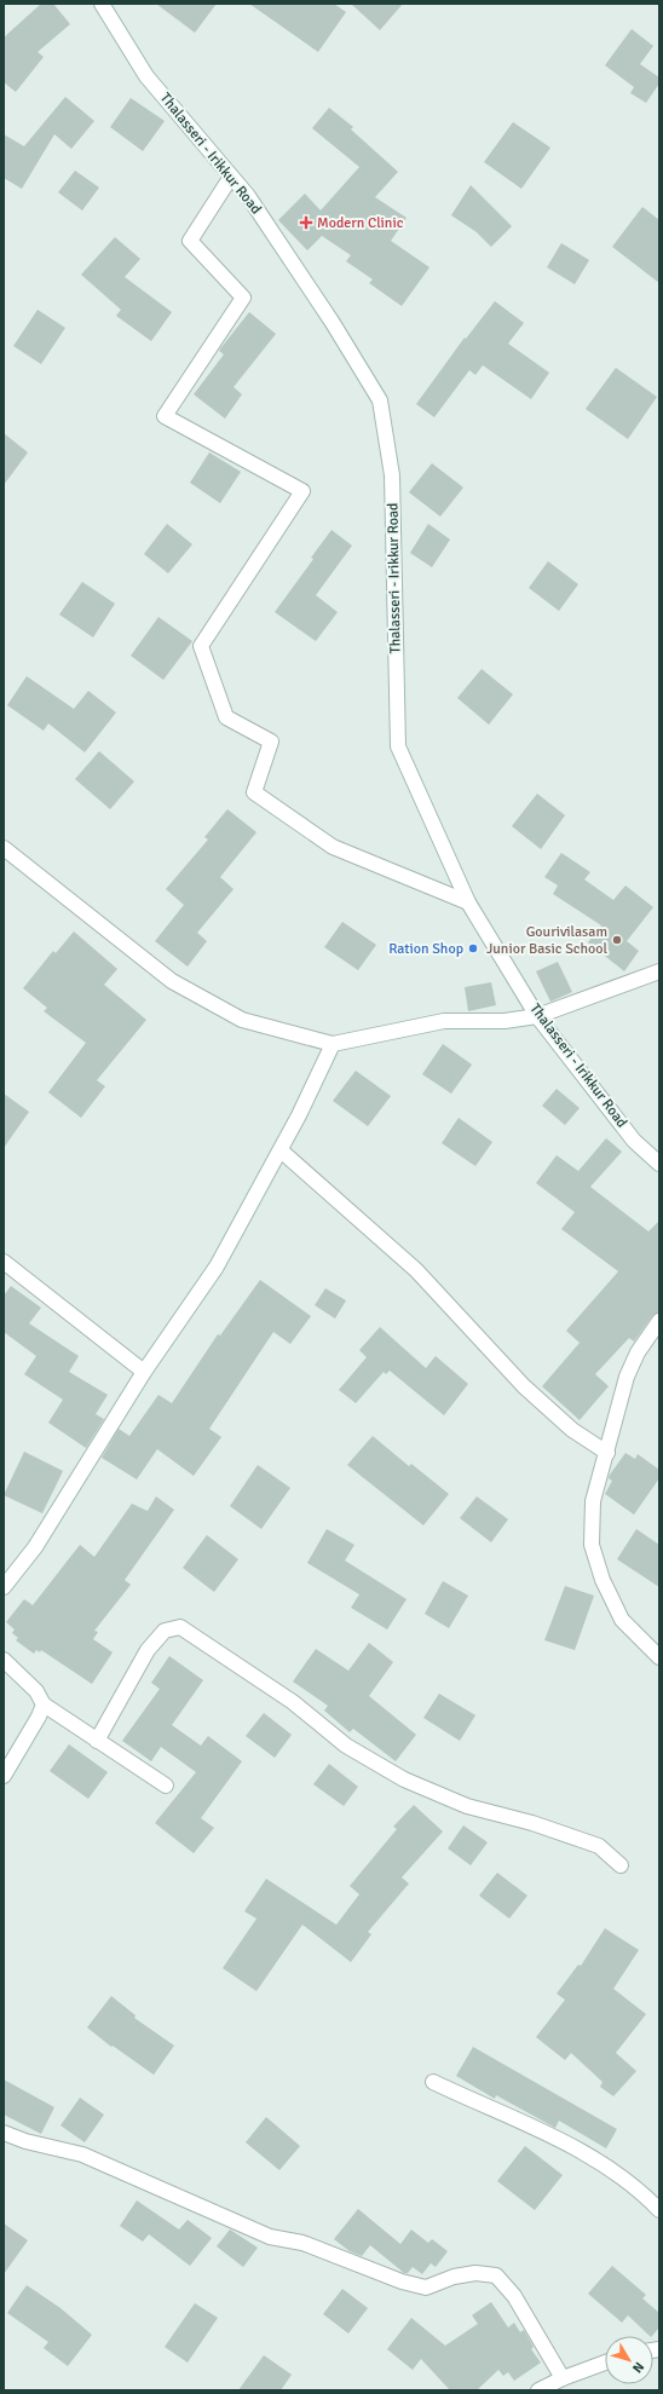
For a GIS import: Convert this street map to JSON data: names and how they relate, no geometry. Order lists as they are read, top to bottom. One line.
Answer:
{"streets":{"street":["Thalasseri - Irikkur Road"]},"places":{"health":["Modern Clinic"],"other":["Gourivilasam Junior Basic School","Ration Shop"]},"north":"bottom right"}
